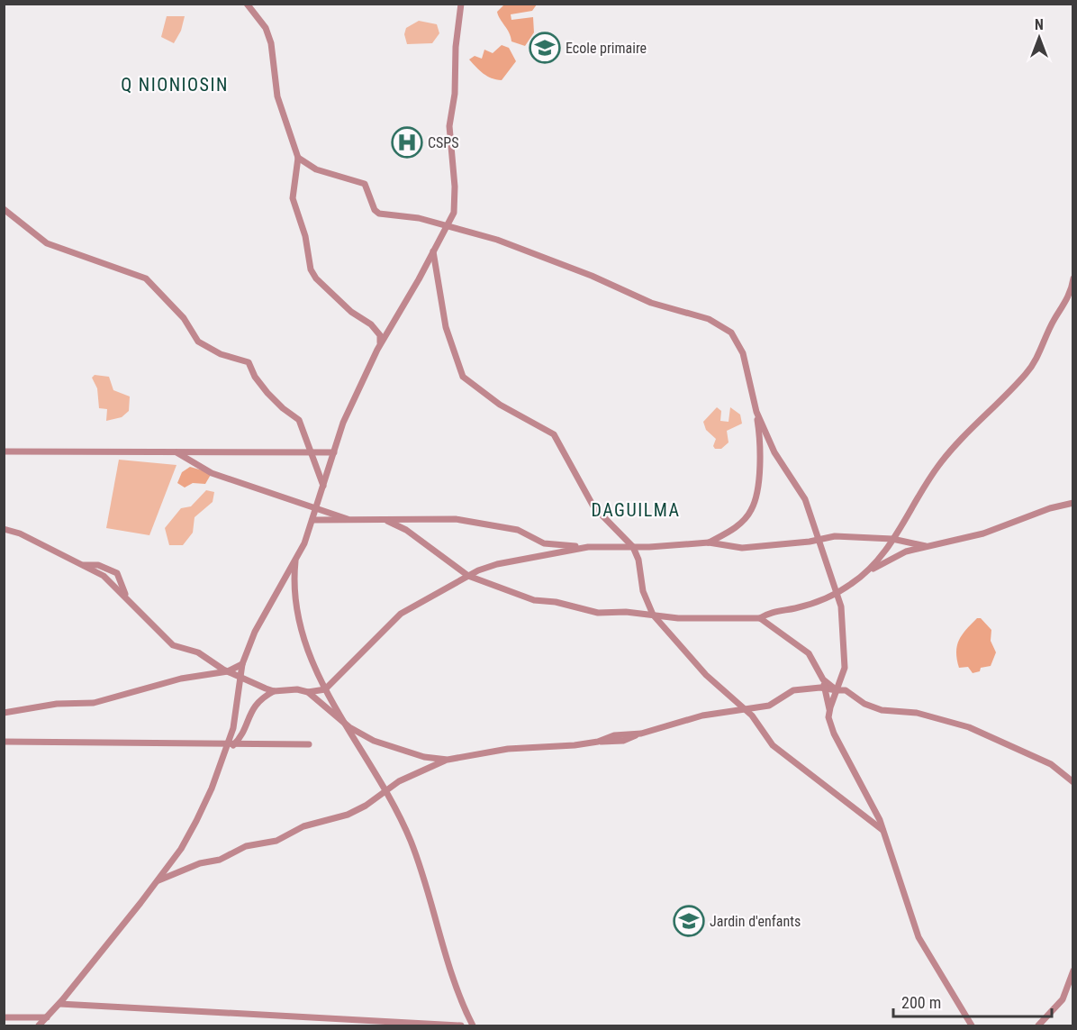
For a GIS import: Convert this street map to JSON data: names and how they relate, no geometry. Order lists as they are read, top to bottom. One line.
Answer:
{"districts":["Q NIONIOSIN","DAGUILMA"],"places":{"school or university":["Ecole primaire","Jardin d'enfants"],"hospital":["CSPS"]},"scale_bar":"200 m","north":"top"}
